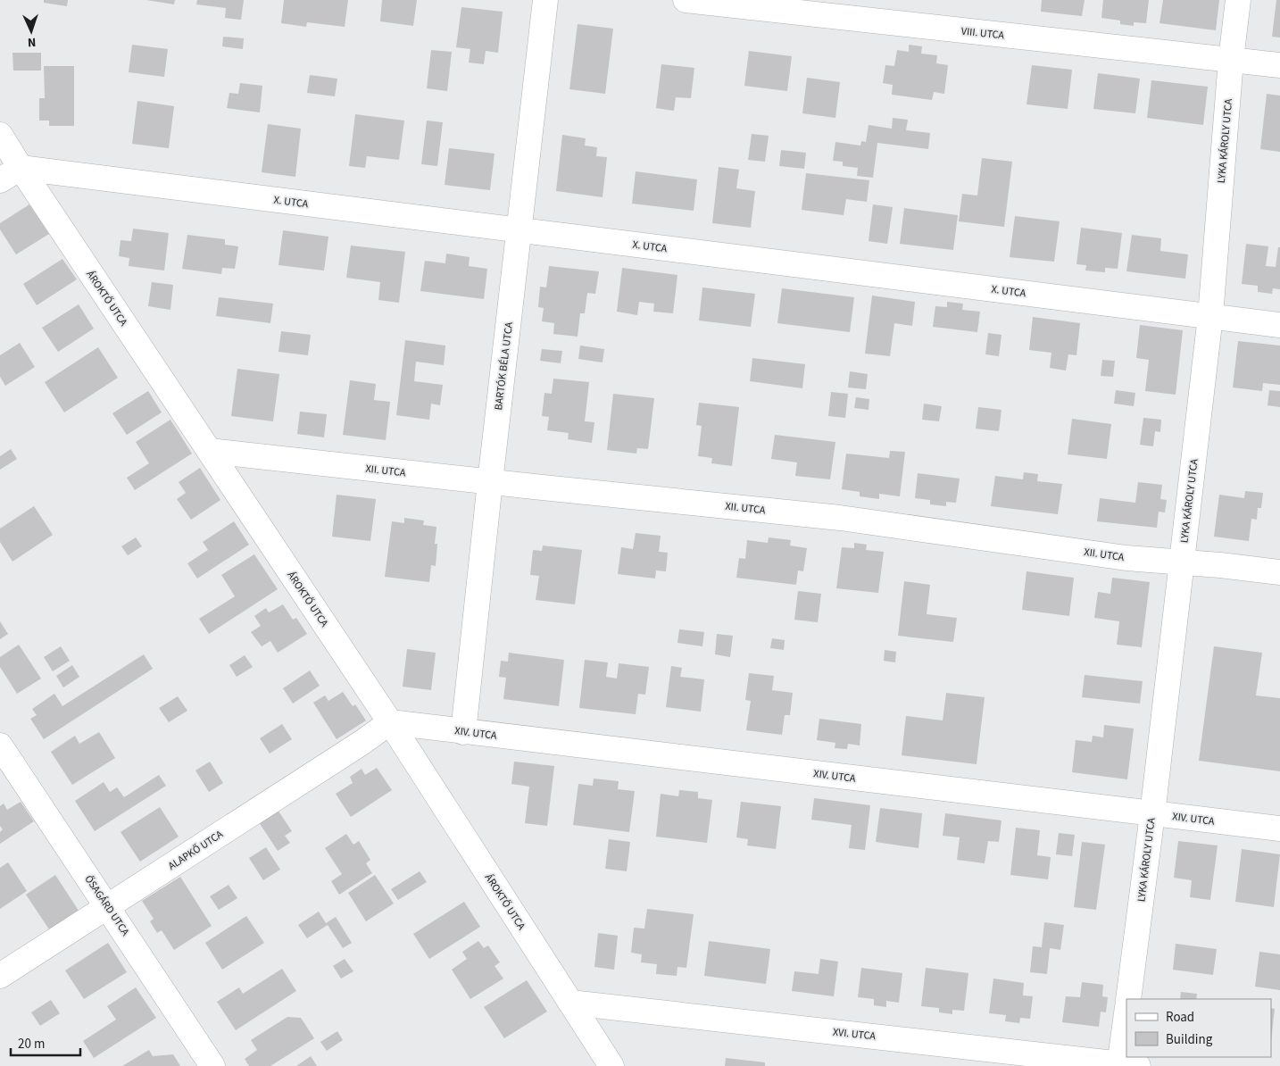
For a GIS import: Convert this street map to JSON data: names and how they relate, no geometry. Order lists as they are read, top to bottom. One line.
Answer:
{"streets":{"street":["VIII. UTCA","LYKA KÁROLY UTCA","X. UTCA","ÁROKTŐ UTCA","BARTÓK BÉLA UTCA","XII. UTCA","XIV. UTCA","ALAPKŐ UTCA","ŐSAGÁRD UTCA","XVI. UTCA"]},"crossings":[["VIII. UTCA","LYKA KÁROLY UTCA"],["LYKA KÁROLY UTCA","X. UTCA"],["LYKA KÁROLY UTCA","XII. UTCA"],["LYKA KÁROLY UTCA","XIV. UTCA"],["X. UTCA","ÁROKTŐ UTCA"],["X. UTCA","BARTÓK BÉLA UTCA"],["ÁROKTŐ UTCA","XII. UTCA"],["ÁROKTŐ UTCA","XIV. UTCA"],["ÁROKTŐ UTCA","ALAPKŐ UTCA"],["ÁROKTŐ UTCA","XVI. UTCA"],["BARTÓK BÉLA UTCA","XII. UTCA"],["BARTÓK BÉLA UTCA","XIV. UTCA"],["XIV. UTCA","ALAPKŐ UTCA"],["ALAPKŐ UTCA","ŐSAGÁRD UTCA"]],"legend":["Road","Building"],"scale_bar":"20 m","north":"bottom"}
